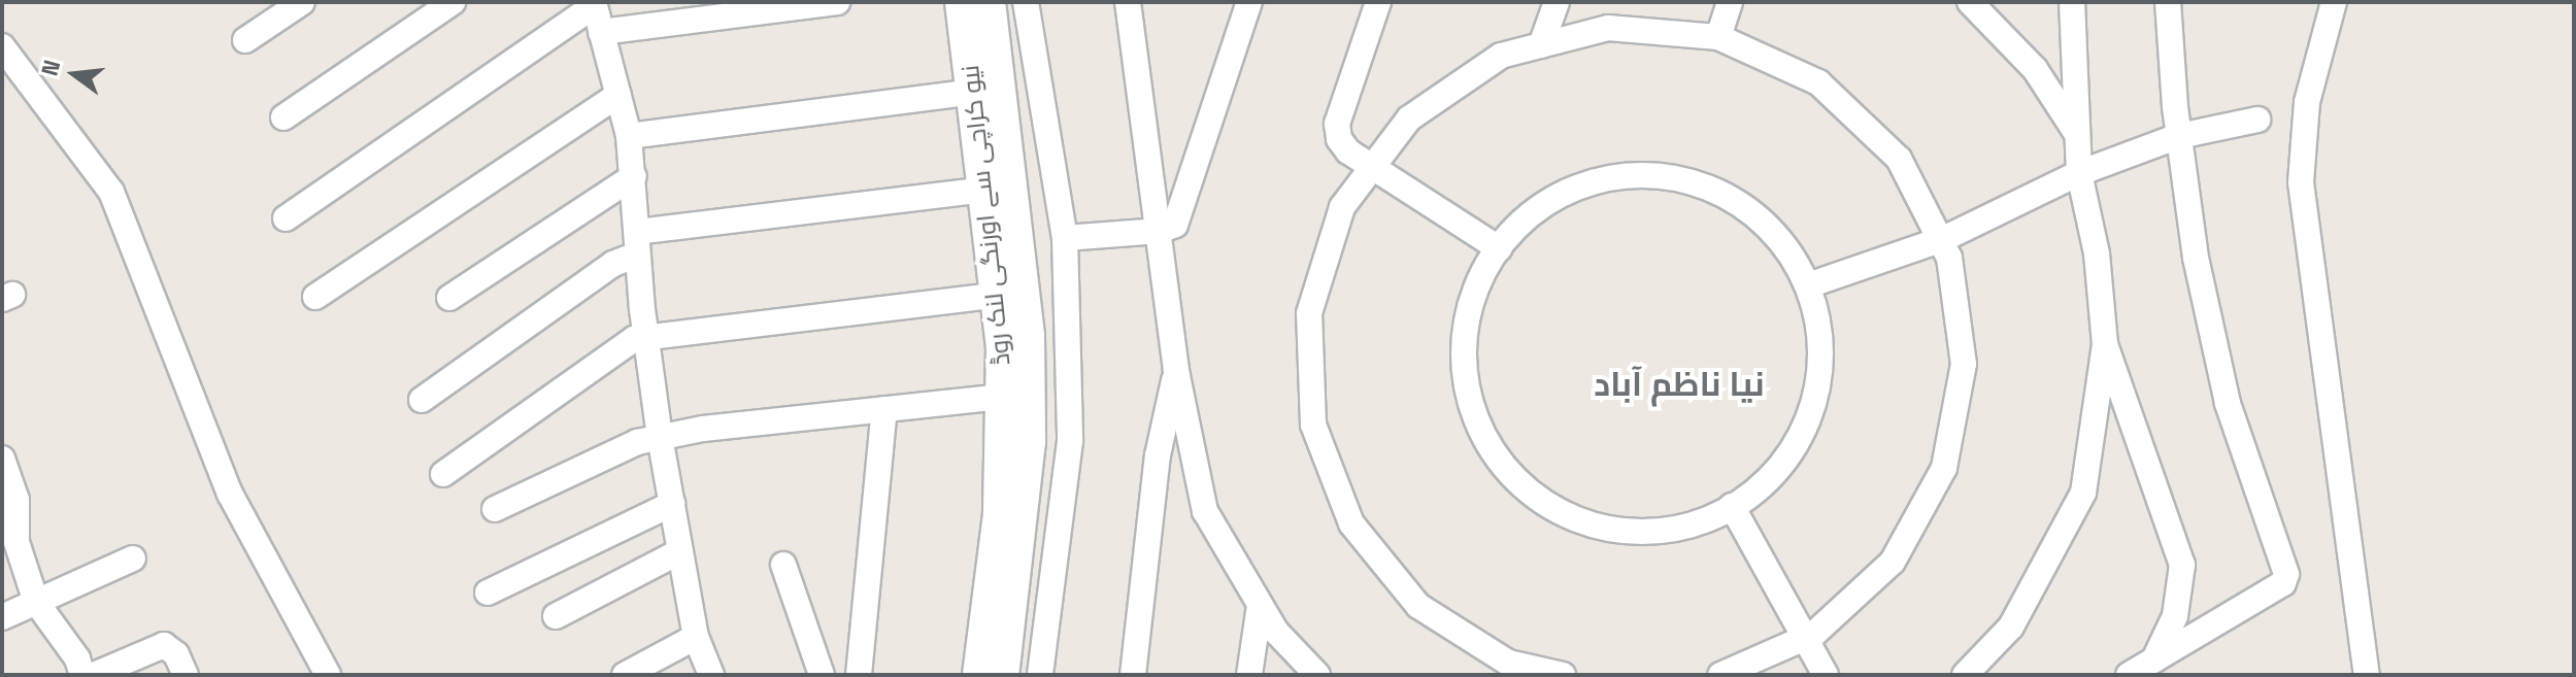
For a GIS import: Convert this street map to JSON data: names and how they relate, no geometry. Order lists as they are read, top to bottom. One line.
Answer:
{"streets":{"street":["نیو کراچی سے اورنگی لنک روڈ"]},"districts":["نیا ناظم آباد"],"north":"left"}
